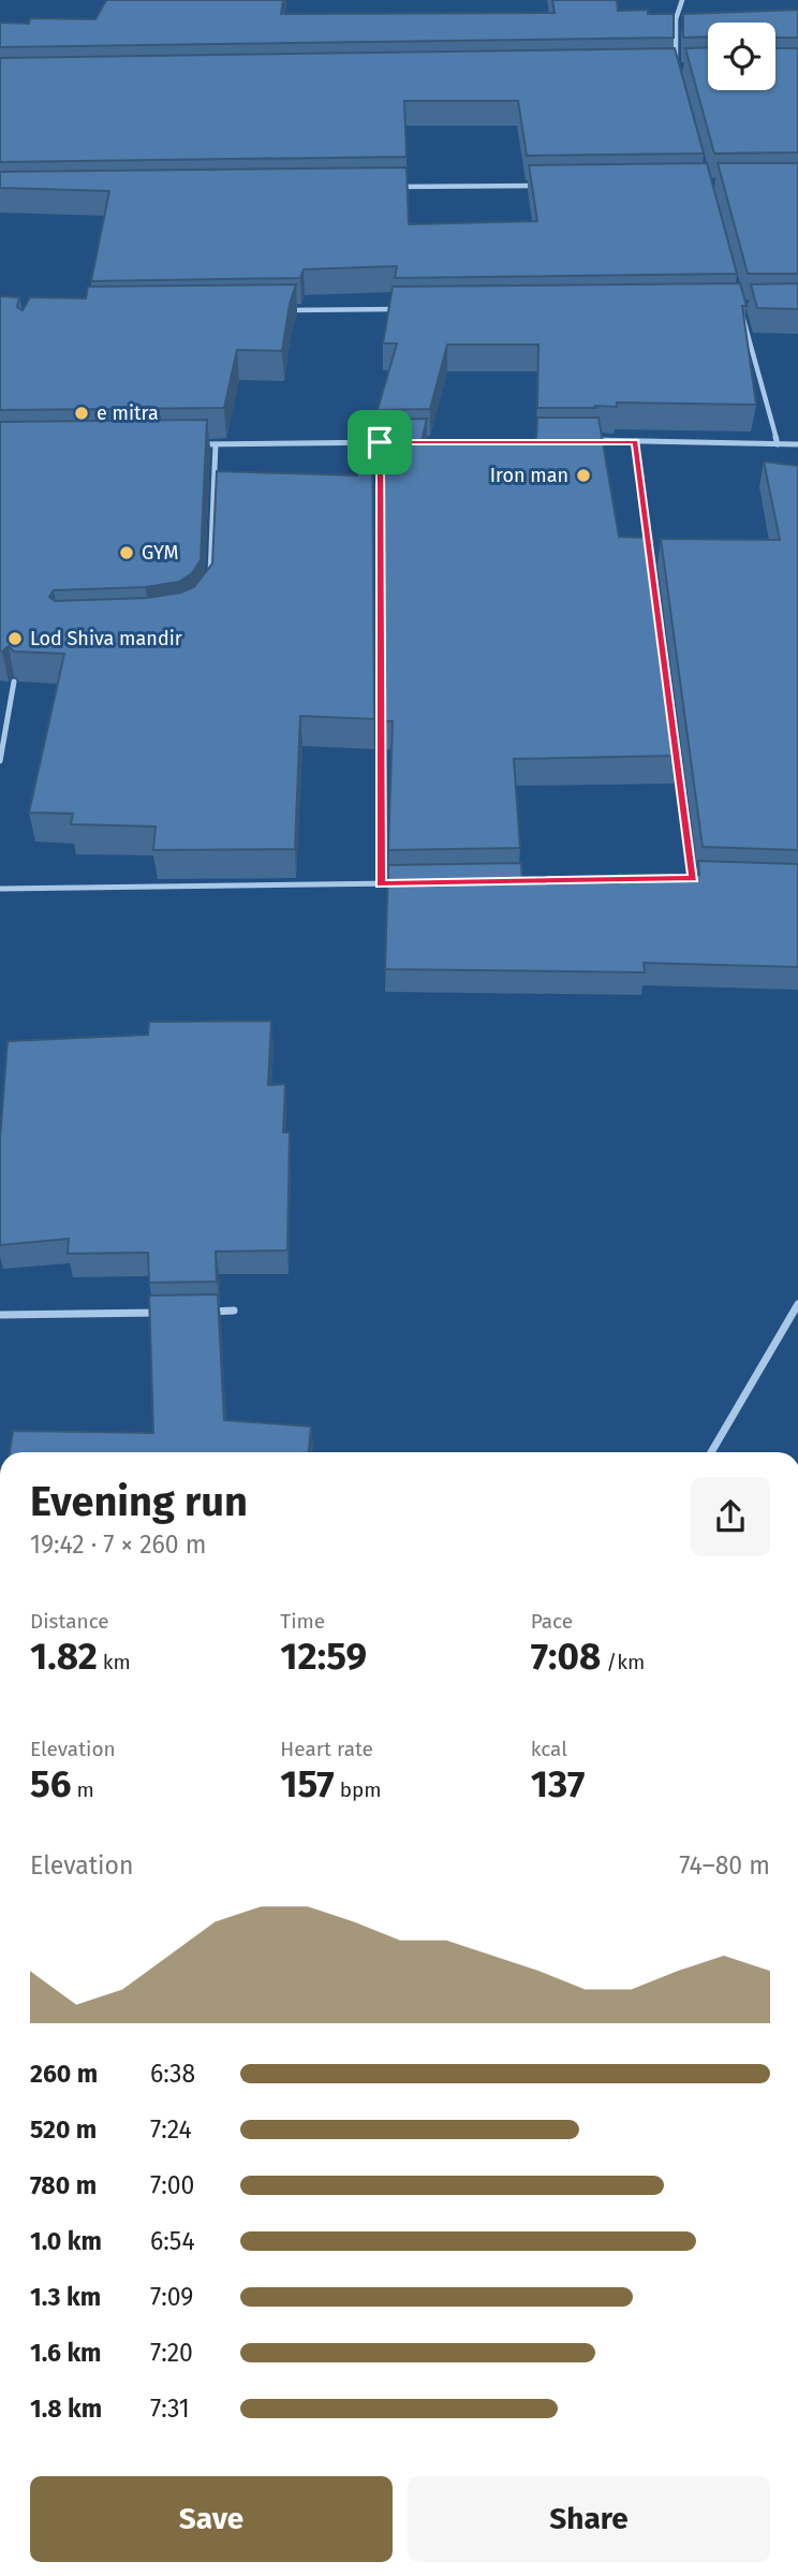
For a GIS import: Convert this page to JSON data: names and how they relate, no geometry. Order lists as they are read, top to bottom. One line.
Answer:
{"places":["e mitra","Iron man","GYM","Lod Shiva mandir"],"page":{"heading":["Evening run","19:42 · 7 × 260 m"],"stats":[["Distance","1.82 km"],["Time","12:59"],["Pace","7:08 /km"],["Elevation","56 m"],["Heart rate","157 bpm"],["kcal","137"]],"chart":["Elevation","74–80 m"],"list":[{"name":"260 m","note":"6:38"},{"name":"520 m","note":"7:24"},{"name":"780 m","note":"7:00"},{"name":"1.0 km","note":"6:54"},{"name":"1.3 km","note":"7:09"},{"name":"1.6 km","note":"7:20"},{"name":"1.8 km","note":"7:31"}],"buttons":["Save","Share"]}}
